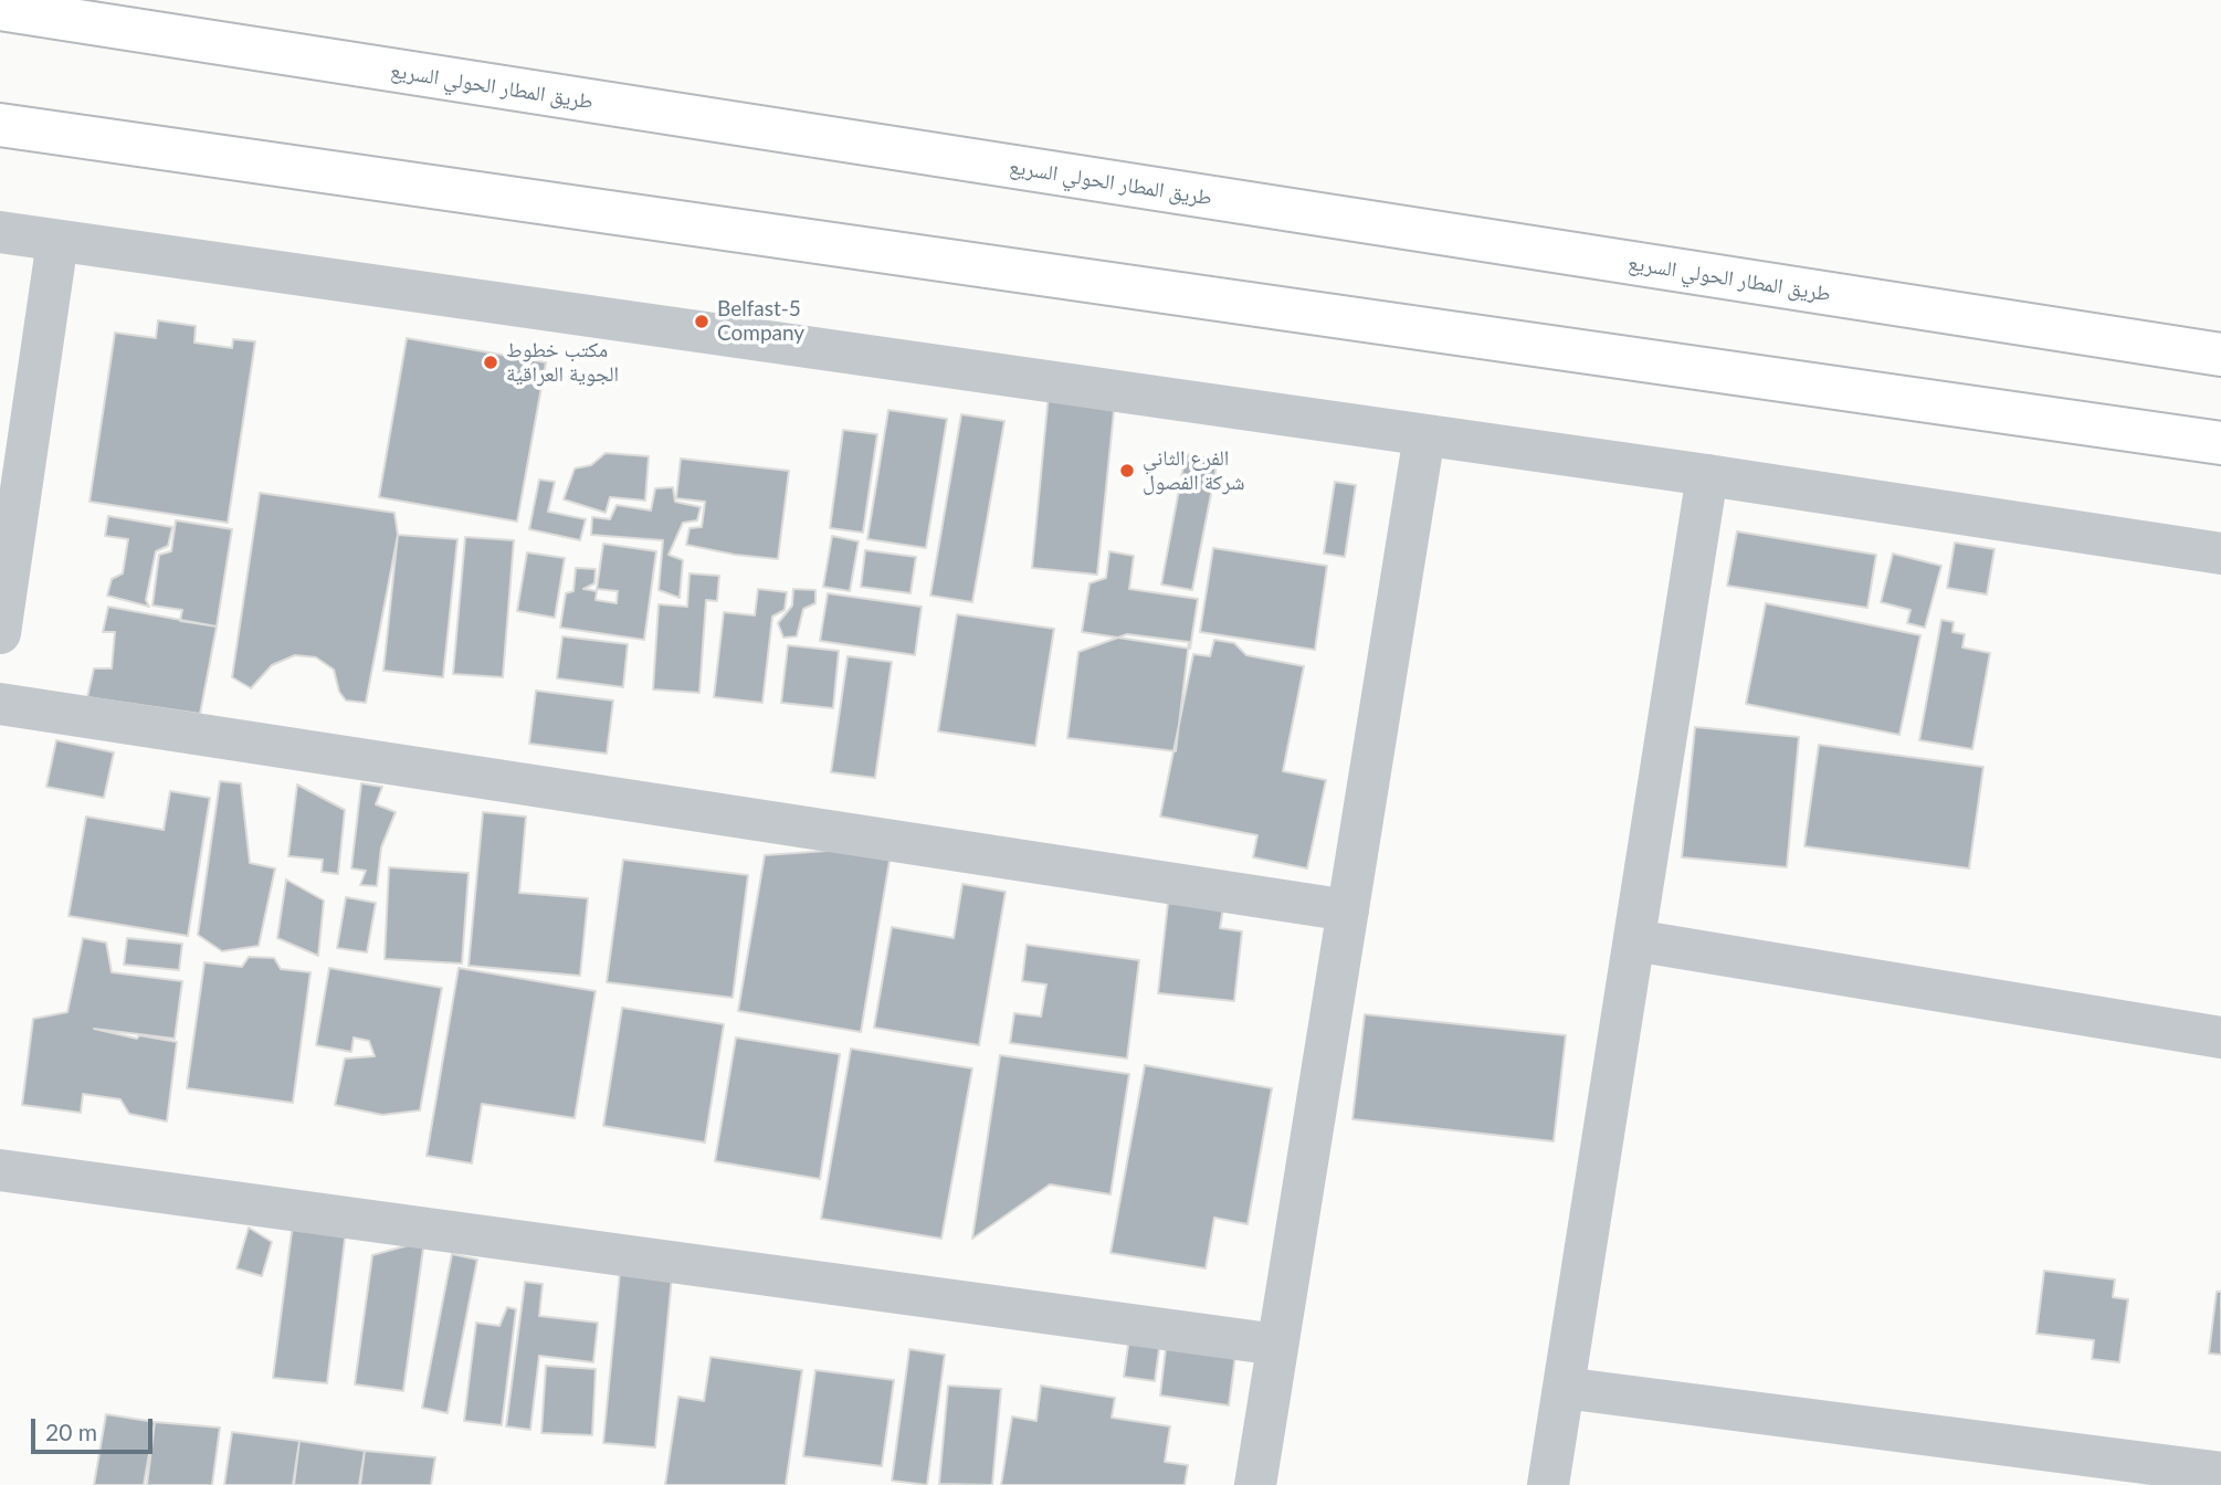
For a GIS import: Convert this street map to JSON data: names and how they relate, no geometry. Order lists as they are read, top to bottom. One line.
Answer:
{"streets":{"highway":["طريق المطار الحولي السريع"]},"places":["Belfast-5 Company","مكتب خطوط الجوية العراقية","الفرع الثاني شركة الفصول"],"scale_bar":"20 m"}
